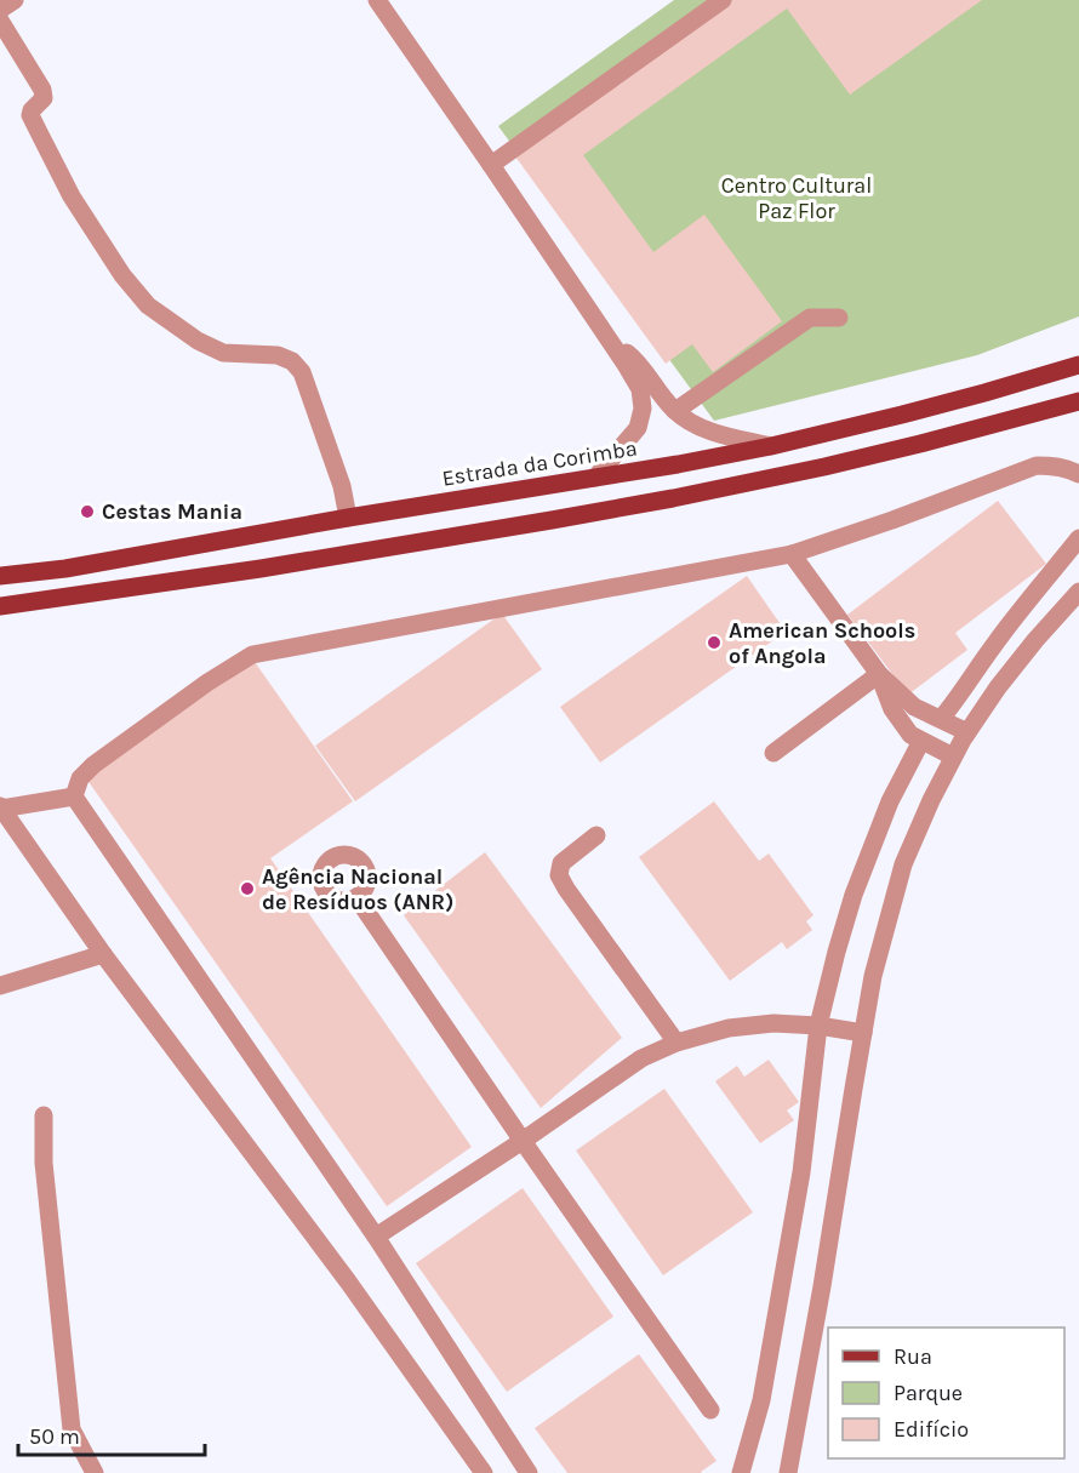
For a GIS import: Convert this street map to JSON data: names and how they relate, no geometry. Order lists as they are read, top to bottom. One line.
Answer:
{"streets":{"main road":["Estrada da Corimba"]},"parks":["Centro Cultural Paz Flor"],"places":["Cestas Mania","American Schools of Angola","Agência Nacional de Resíduos (ANR)"],"legend":["Rua","Parque","Edifício"],"scale_bar":"50 m"}
